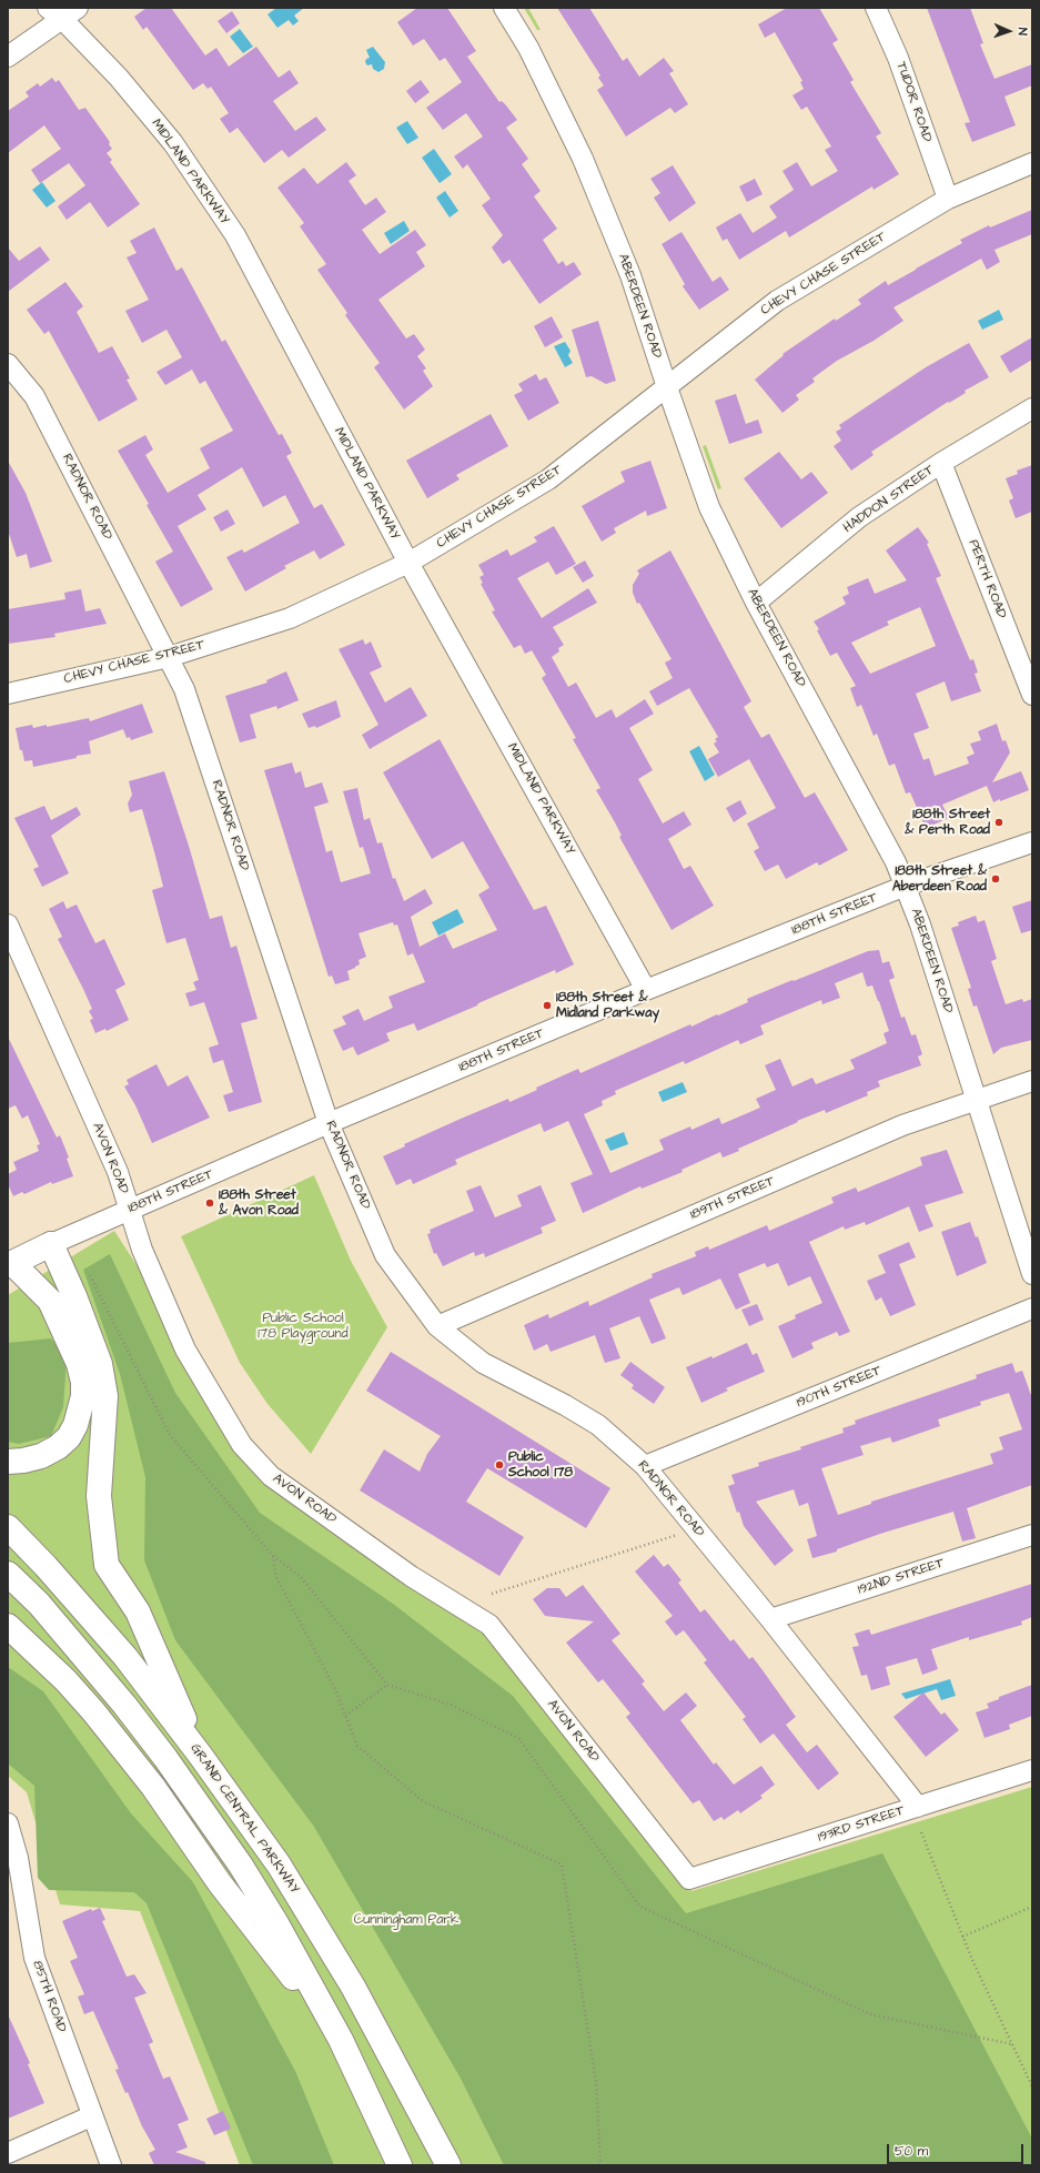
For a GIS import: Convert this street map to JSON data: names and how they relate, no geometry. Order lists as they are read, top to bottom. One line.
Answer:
{"streets":{"main road":["GRAND CENTRAL PARKWAY"],"street":["TUDOR ROAD","MIDLAND PARKWAY","CHEVY CHASE STREET","ABERDEEN ROAD","RADNOR ROAD","HADDON STREET","PERTH ROAD","188TH STREET","AVON ROAD","189TH STREET","190TH STREET","192ND STREET","193RD STREET","85TH ROAD"]},"crossings":[["TUDOR ROAD","CHEVY CHASE STREET"],["MIDLAND PARKWAY","CHEVY CHASE STREET"],["MIDLAND PARKWAY","188TH STREET"],["CHEVY CHASE STREET","ABERDEEN ROAD"],["CHEVY CHASE STREET","RADNOR ROAD"],["ABERDEEN ROAD","HADDON STREET"],["ABERDEEN ROAD","188TH STREET"],["ABERDEEN ROAD","189TH STREET"],["RADNOR ROAD","188TH STREET"],["RADNOR ROAD","189TH STREET"],["RADNOR ROAD","190TH STREET"],["RADNOR ROAD","192ND STREET"],["RADNOR ROAD","193RD STREET"],["HADDON STREET","PERTH ROAD"],["188TH STREET","AVON ROAD"],["AVON ROAD","193RD STREET"]],"parks":["Public School 178 Playground","Cunningham Park"],"places":["188th Street & Perth Road","188th Street & Aberdeen Road","188th Street & Midland Parkway","188th Street & Avon Road","Public School 178"],"scale_bar":"50 m","north":"right"}
